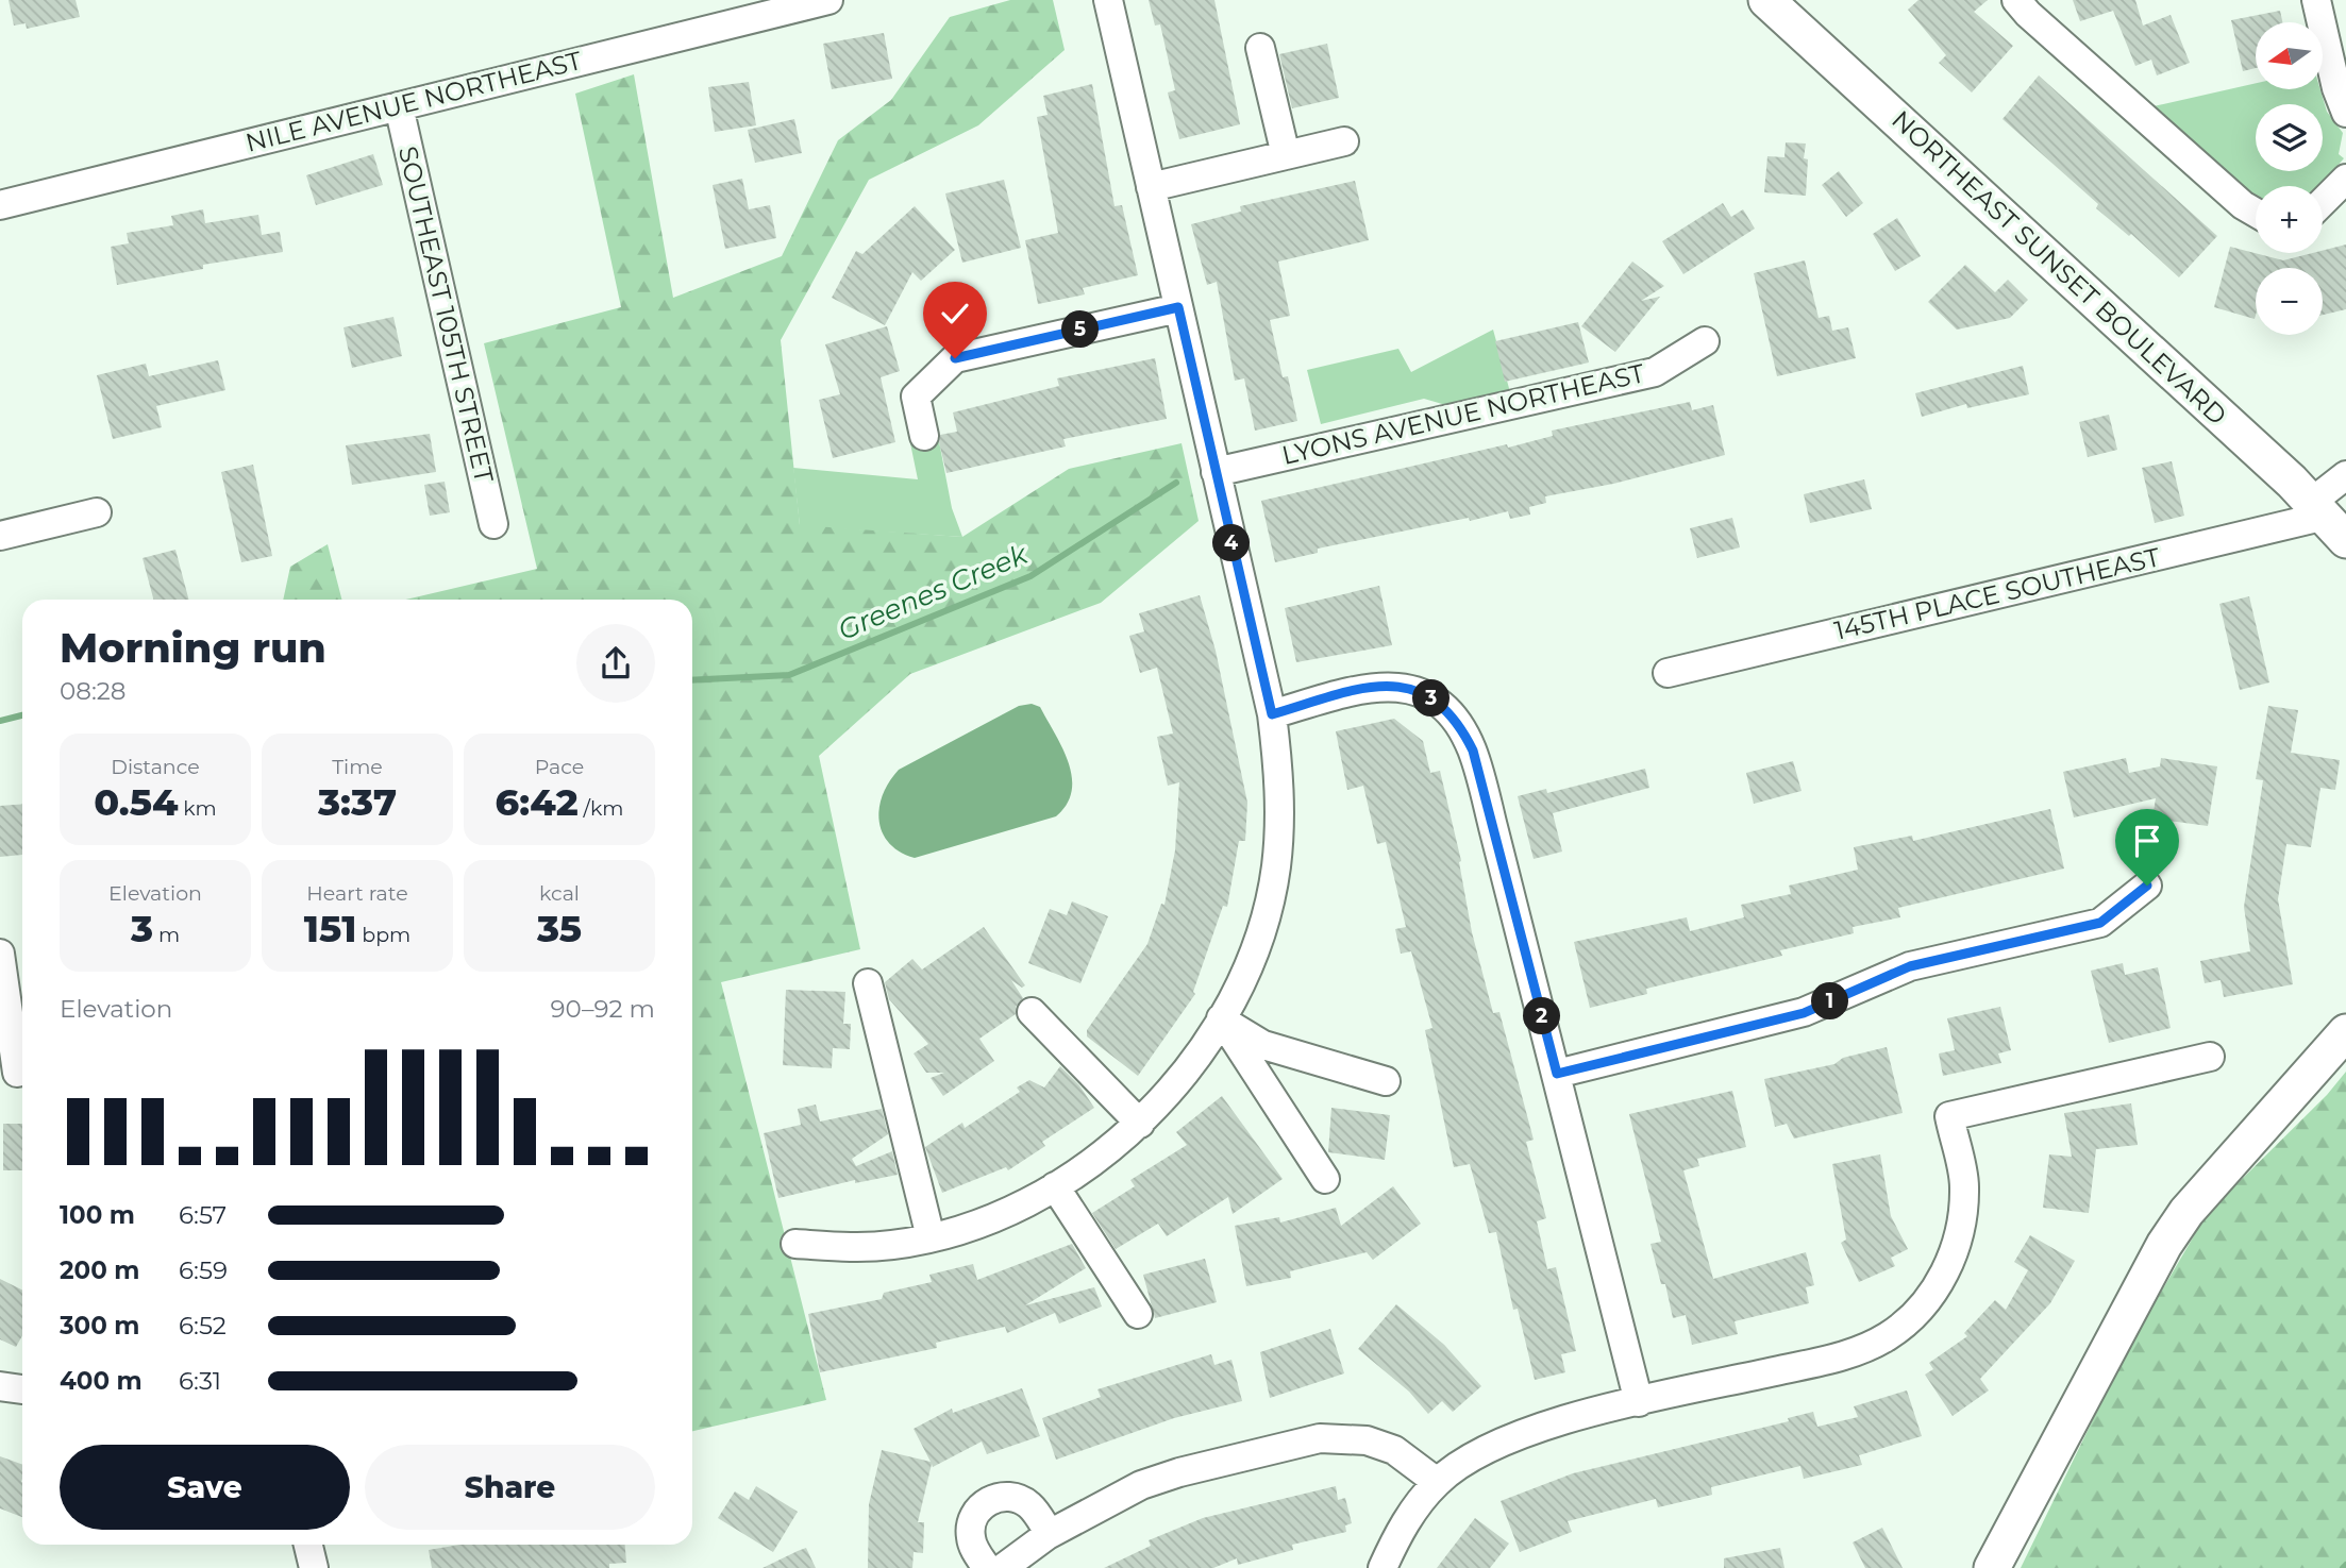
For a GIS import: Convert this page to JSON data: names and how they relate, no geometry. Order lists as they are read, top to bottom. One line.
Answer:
{"streets":{"main road":["NORTHEAST SUNSET BOULEVARD"],"street":["NILE AVENUE NORTHEAST","SOUTHEAST 105TH STREET","LYONS AVENUE NORTHEAST","145TH PLACE SOUTHEAST"]},"crossings":[["NILE AVENUE NORTHEAST","SOUTHEAST 105TH STREET"],["NORTHEAST SUNSET BOULEVARD","145TH PLACE SOUTHEAST"]],"water":["Greenes Creek"],"north":"left","page":{"map_buttons":["+","−"],"pins":["5","4","3","1","2"],"heading":["Morning run","08:28"],"stats":[["Distance","0.54 km"],["Time","3:37"],["Pace","6:42 /km"],["Elevation","3 m"],["Heart rate","151 bpm"],["kcal","35"]],"chart":["Elevation","90–92 m"],"list":[{"name":"100 m","note":"6:57"},{"name":"200 m","note":"6:59"},{"name":"300 m","note":"6:52"},{"name":"400 m","note":"6:31"}],"buttons":["Save","Share"]}}
